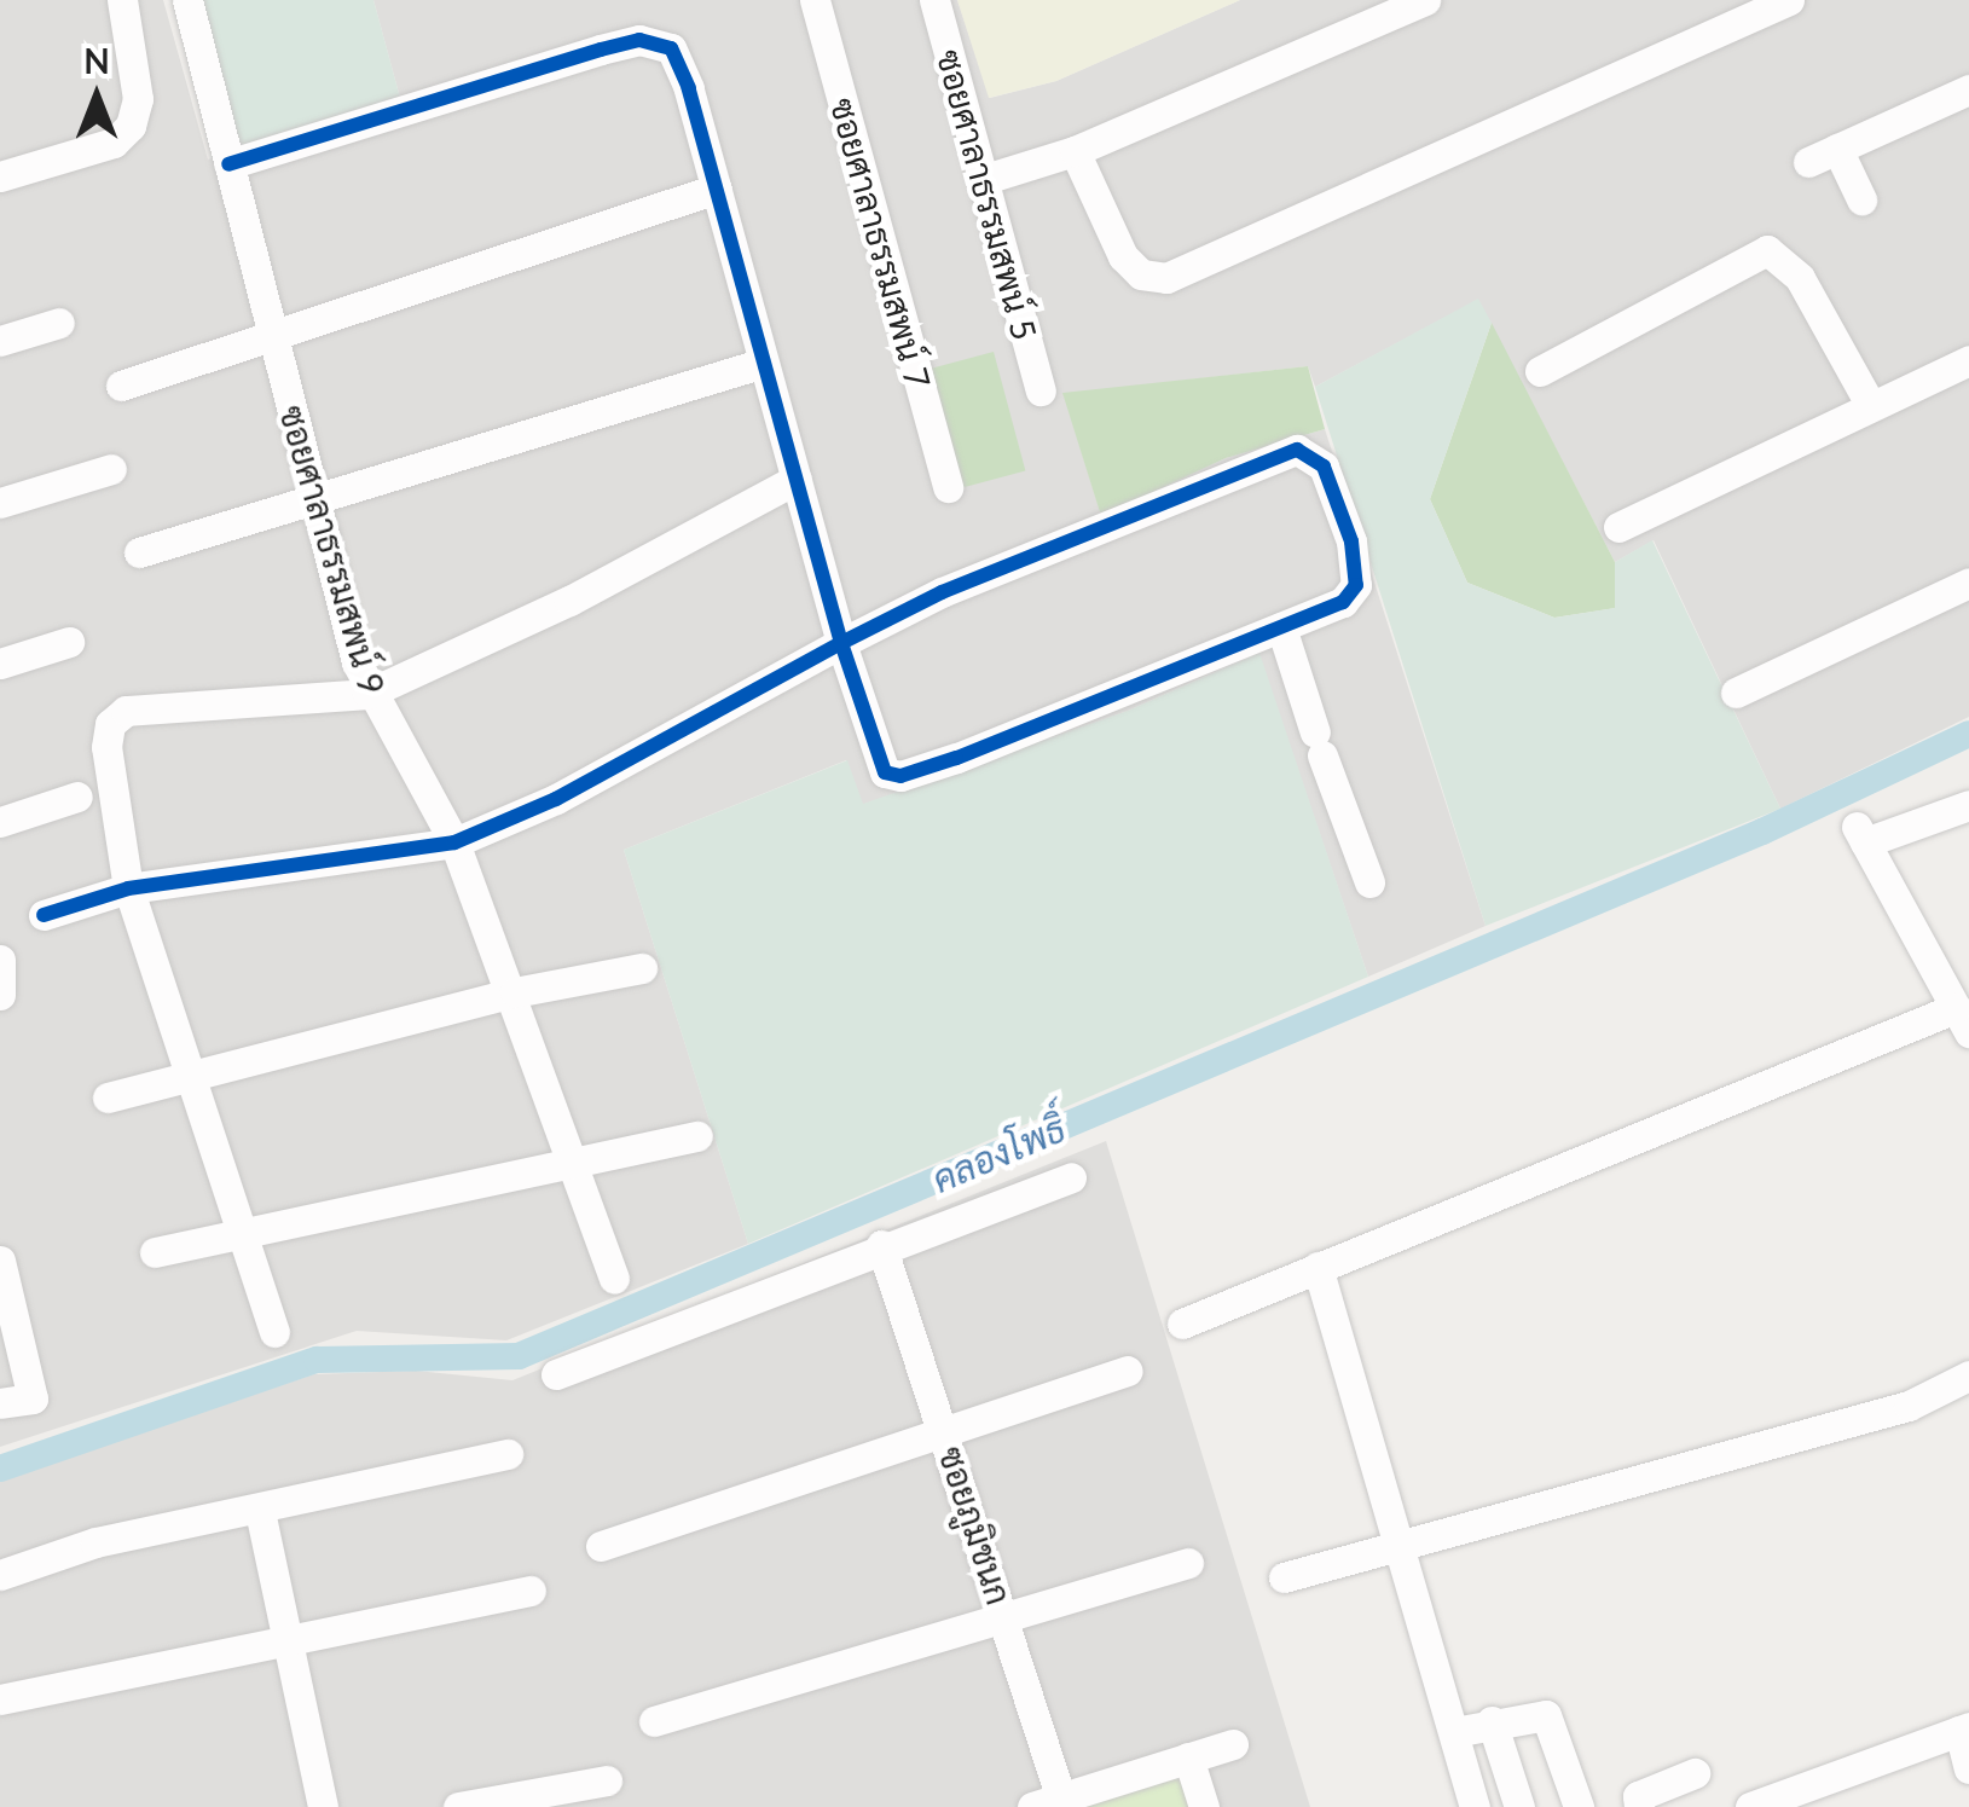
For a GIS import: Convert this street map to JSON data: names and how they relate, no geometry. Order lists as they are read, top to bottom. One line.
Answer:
{"streets":{"street":["ซอยศาลาธรรมสพน์ 5","ซอยศาลาธรรมสพน์ 7","ซอยศาลาธรรมสพน์ 9","ซอยภูมิชนก"]},"water":["คลองโพธิ์"],"north":"top"}
